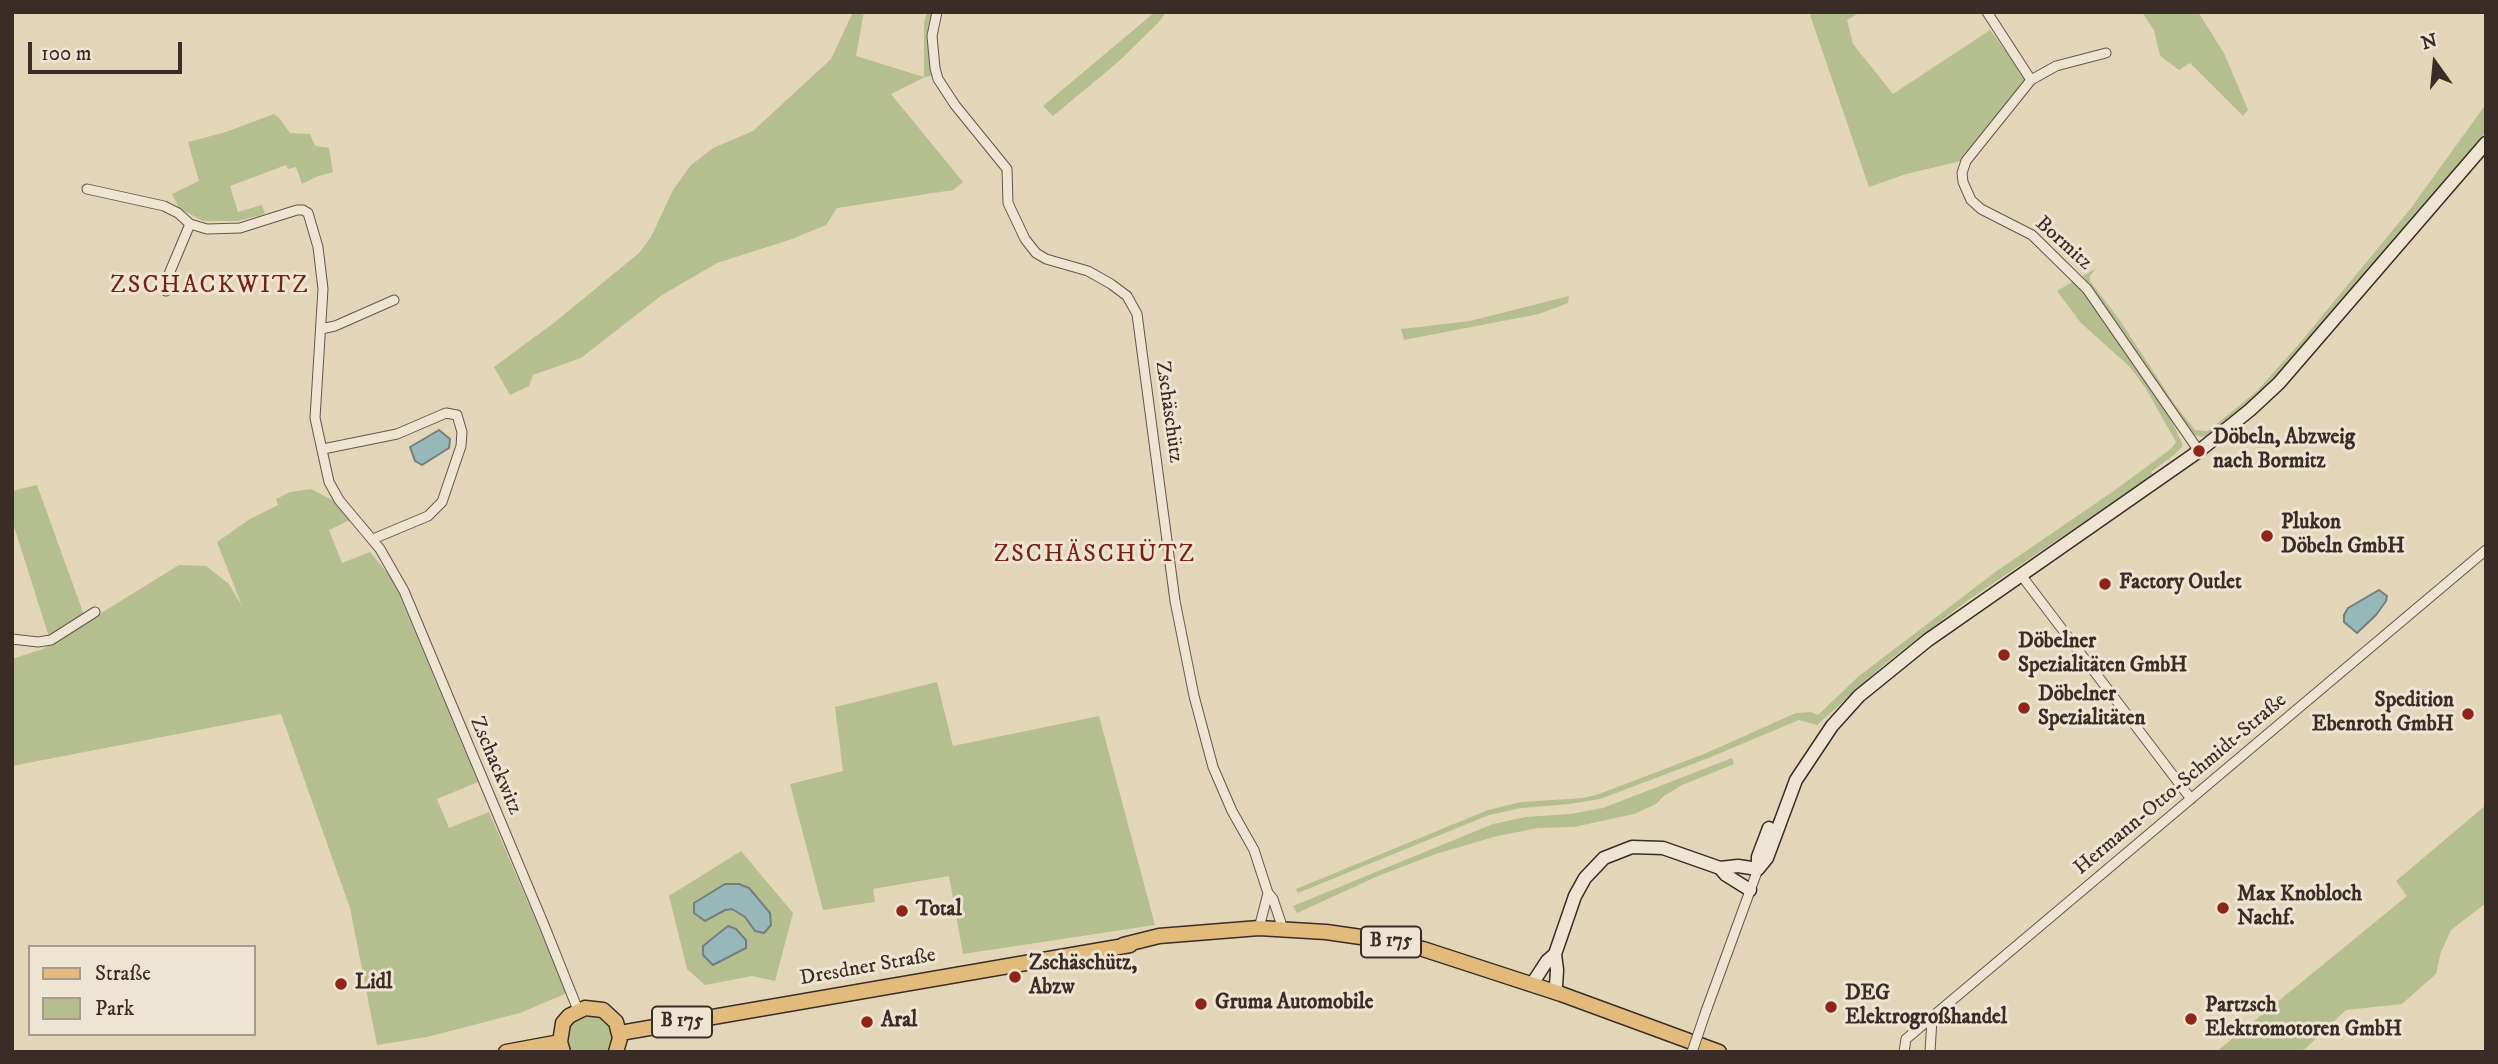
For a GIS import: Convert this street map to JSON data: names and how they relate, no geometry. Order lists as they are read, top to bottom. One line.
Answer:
{"streets":{"main road":["B 175","Dresdner Straße"],"street":["Bormitz","Zschäschütz","Zschackwitz","Hermann-Otto-Schmidt-Straße"]},"crossings":[["Zschäschütz","B 175"],["Zschäschütz","Dresdner Straße"],["B 175","Dresdner Straße"]],"districts":["ZSCHACKWITZ","ZSCHÄSCHÜTZ"],"places":["Döbeln, Abzweig nach Bormitz","Plukon Döbeln GmbH","Factory Outlet","Döbelner Spezialitäten GmbH","Döbelner Spezialitäten","Spedition Ebenroth GmbH","Max Knobloch Nachf.","Total","Zschäschütz, Abzw","Lidl","Gruma Automobile","DEG Elektrogroßhandel","Partzsch Elektromotoren GmbH","Aral"],"legend":["Straße","Park"],"scale_bar":"100 m","north":"top"}
